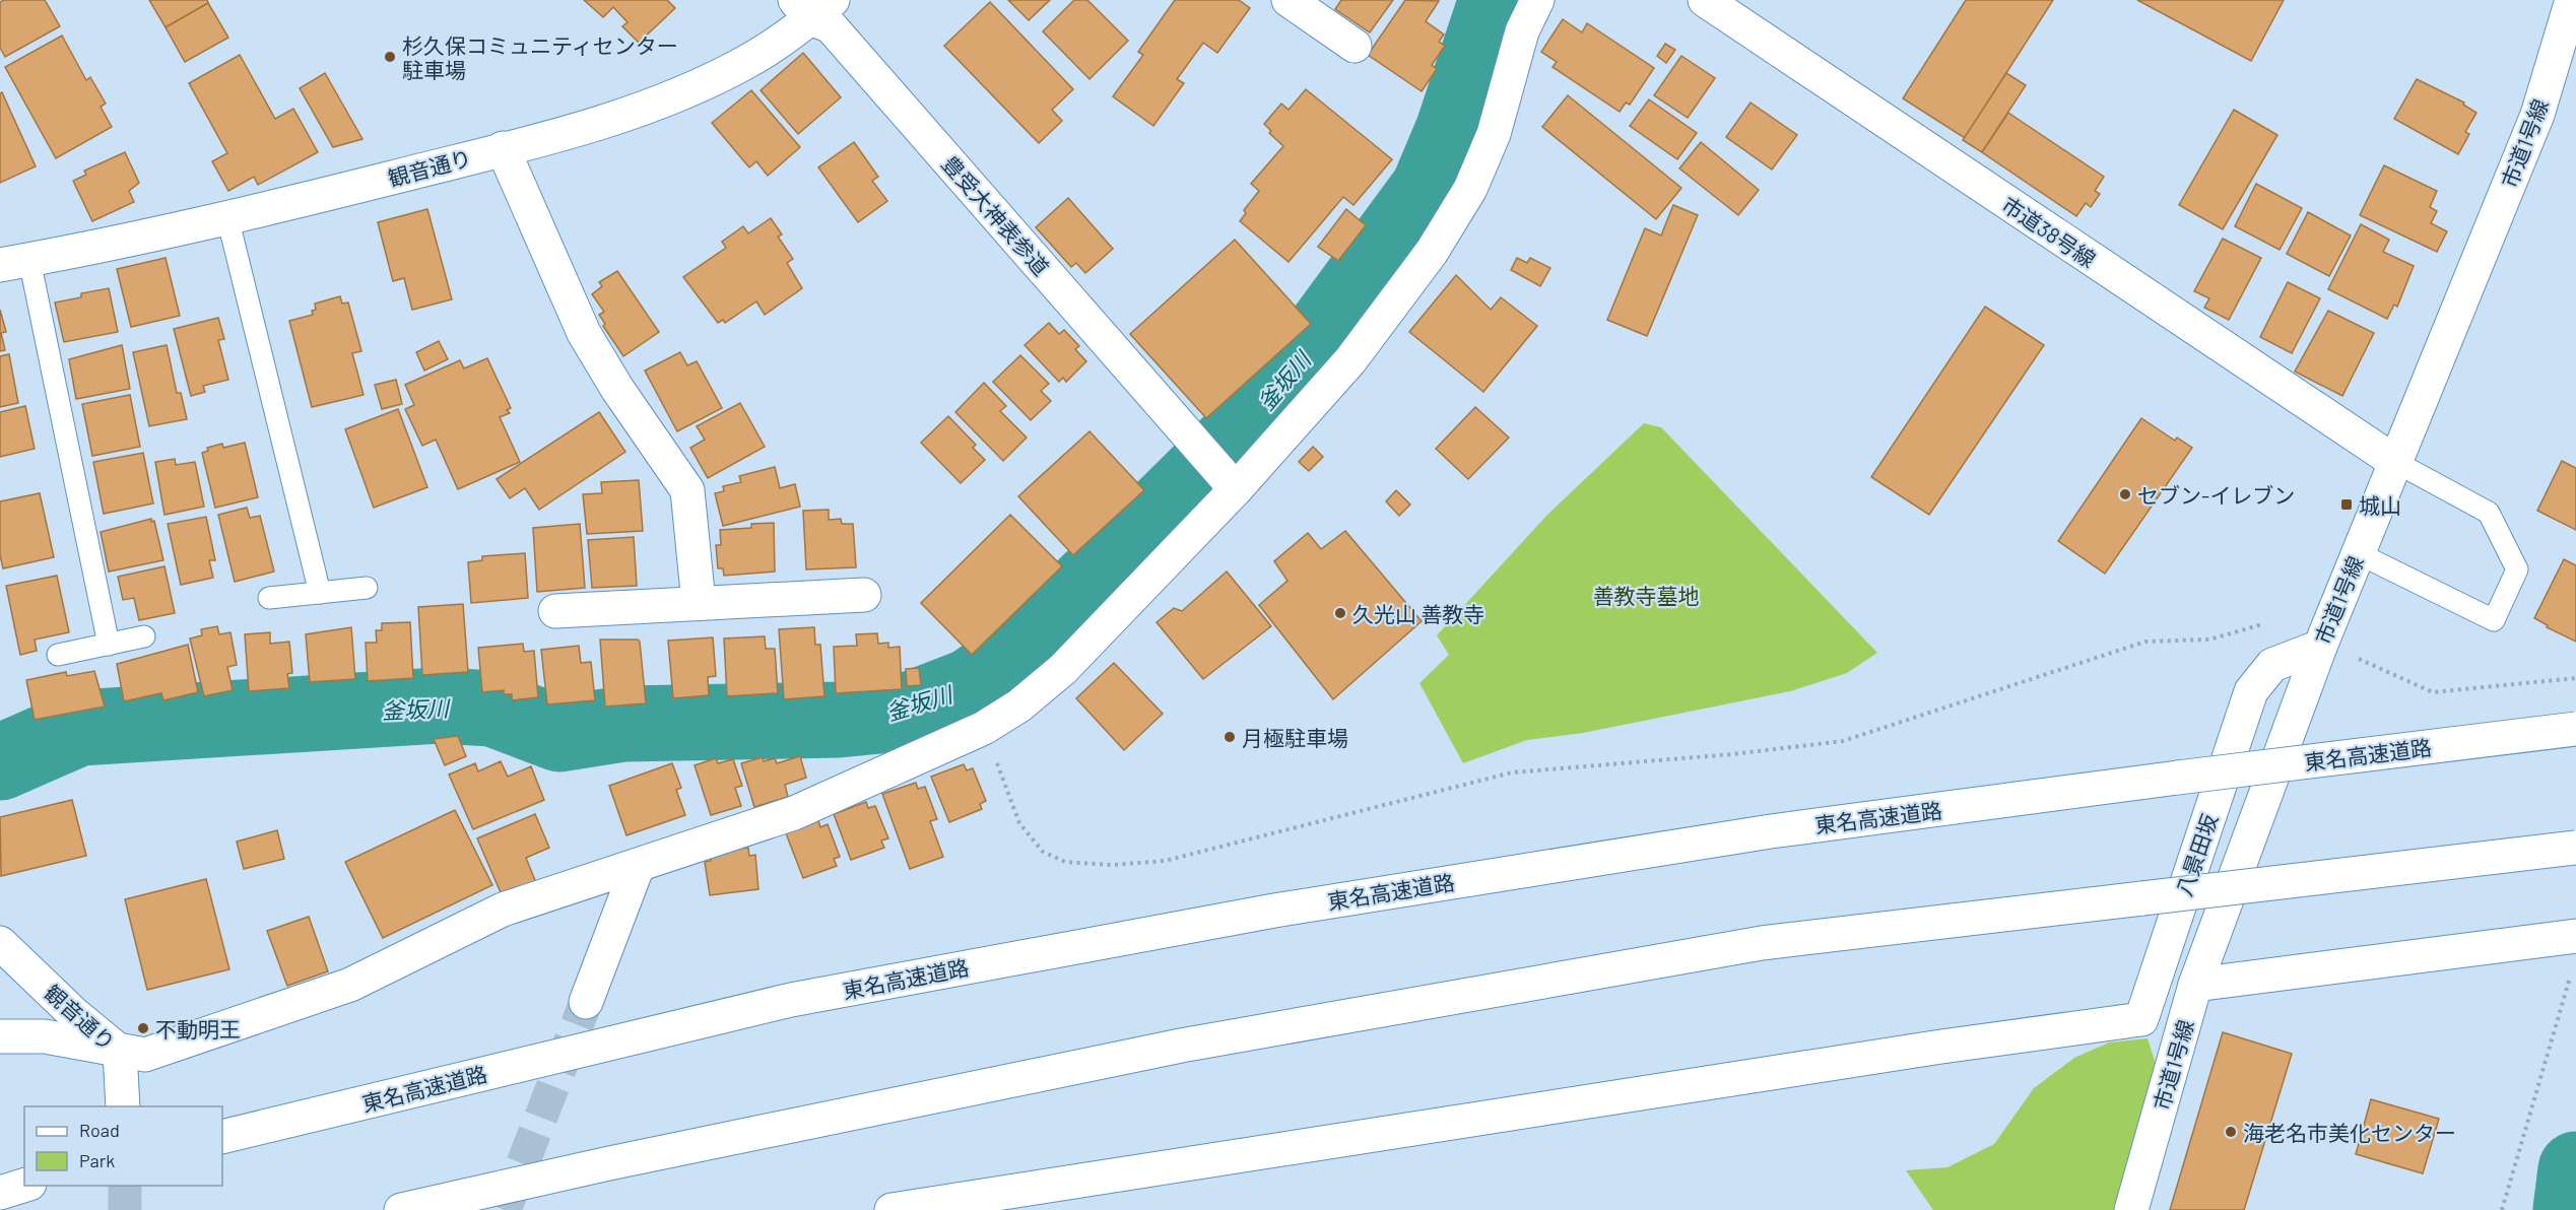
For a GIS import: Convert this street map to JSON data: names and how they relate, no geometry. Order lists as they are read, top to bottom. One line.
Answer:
{"streets":{"main road":["市道1号線","観音通り","豊受大神表参道","市道38号線","東名高速道路","八景田坂"]},"crossings":[["市道1号線","市道38号線"],["市道1号線","八景田坂"],["観音通り","豊受大神表参道"]],"water":["釜坂川"],"parks":["善教寺墓地"],"places":{"other":["杉久保コミュニティセンター 駐車場","セブン-イレブン","久光山 善教寺","月極駐車場","不動明王","海老名市美化センター"],"transit":["城山"]},"legend":["Road","Park"]}
